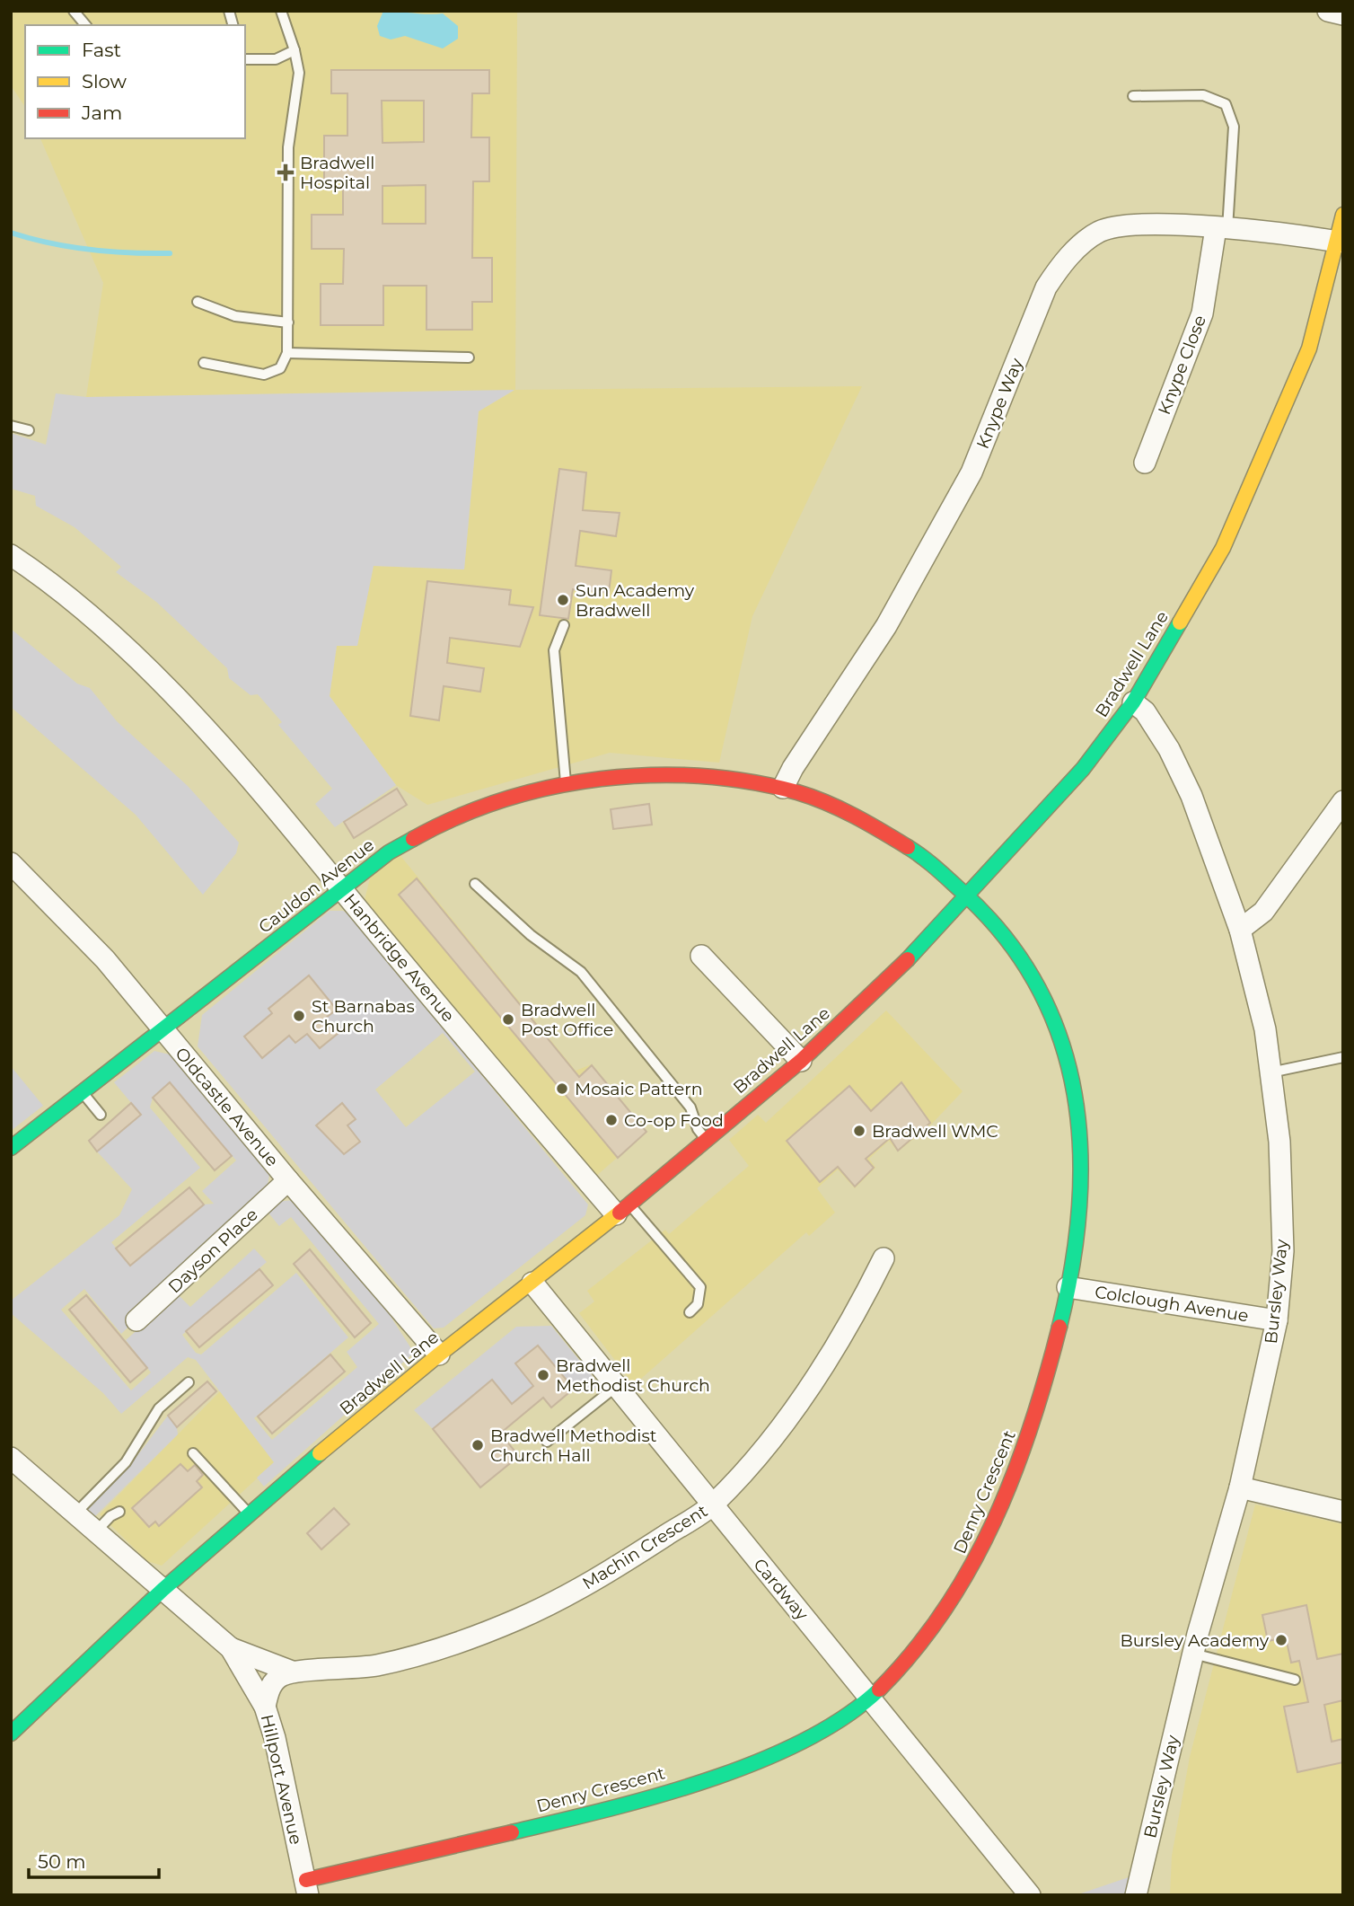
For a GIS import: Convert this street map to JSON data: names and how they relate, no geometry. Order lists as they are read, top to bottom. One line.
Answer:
{"streets":{"street":["Knype Close","Knype Way","Bradwell Lane","Cauldon Avenue","Hanbridge Avenue","Oldcastle Avenue","Dayson Place","Bursley Way","Colclough Avenue","Denry Crescent","Machin Crescent","Cardway","Hillport Avenue"]},"crossings":[["Knype Close","Knype Way"],["Knype Way","Bradwell Lane"],["Knype Way","Cauldon Avenue"],["Bradwell Lane","Cauldon Avenue"],["Bradwell Lane","Hanbridge Avenue"],["Bradwell Lane","Oldcastle Avenue"],["Bradwell Lane","Bursley Way"],["Bradwell Lane","Denry Crescent"],["Bradwell Lane","Cardway"],["Bradwell Lane","Hillport Avenue"],["Cauldon Avenue","Hanbridge Avenue"],["Cauldon Avenue","Oldcastle Avenue"],["Cauldon Avenue","Denry Crescent"],["Oldcastle Avenue","Dayson Place"],["Bursley Way","Colclough Avenue"],["Colclough Avenue","Denry Crescent"],["Denry Crescent","Cardway"],["Denry Crescent","Hillport Avenue"],["Machin Crescent","Cardway"],["Machin Crescent","Hillport Avenue"]],"places":{"health":["Bradwell Hospital"],"other":["Sun Academy Bradwell","St Barnabas Church","Bradwell Post Office","Mosaic Pattern","Co-op Food","Bradwell WMC","Bradwell Methodist Church","Bradwell Methodist Church Hall","Bursley Academy"]},"legend":["Fast","Slow","Jam"],"scale_bar":"50 m"}
